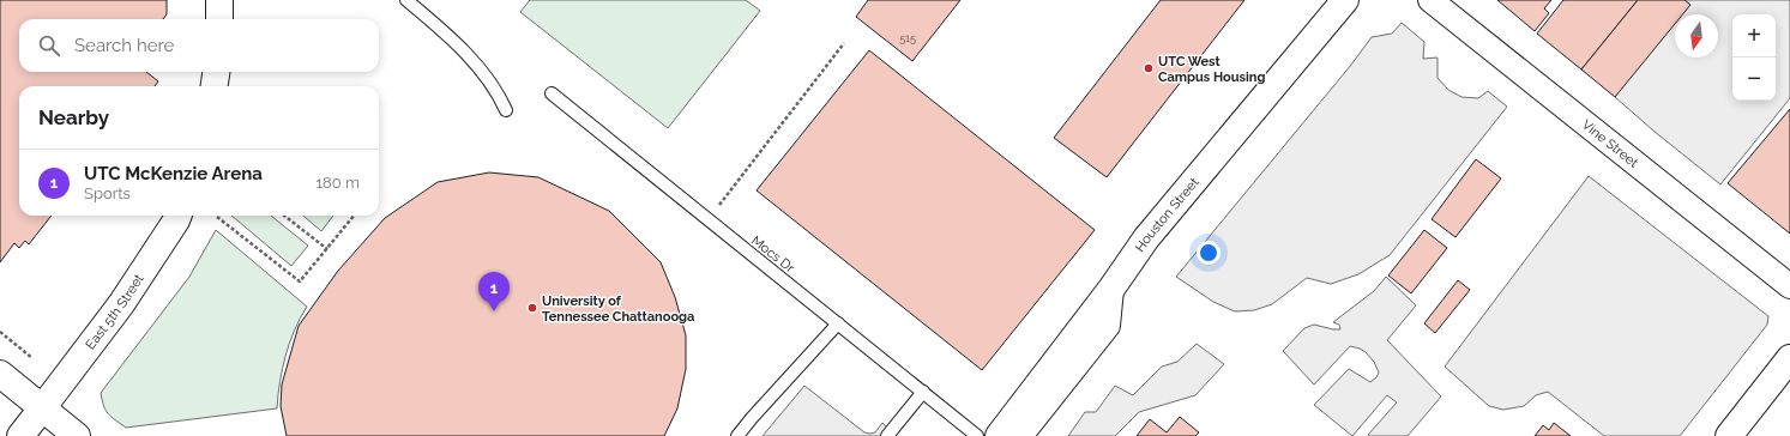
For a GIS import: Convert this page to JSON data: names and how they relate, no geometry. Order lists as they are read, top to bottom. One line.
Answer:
{"streets":{"street":["Vine Street","Houston Street","East 5th Street"],"lane":["Mocs Dr"]},"places":["UTC West Campus Housing","University of Tennessee Chattanooga"],"house_numbers":["515"],"north":"bottom","page":{"map_buttons":["+","−"],"search":"Search here","heading":"Nearby","list":[{"mark":"1","name":"UTC McKenzie Arena","note":"Sports","value":"180 m"}],"pins":"1"}}
